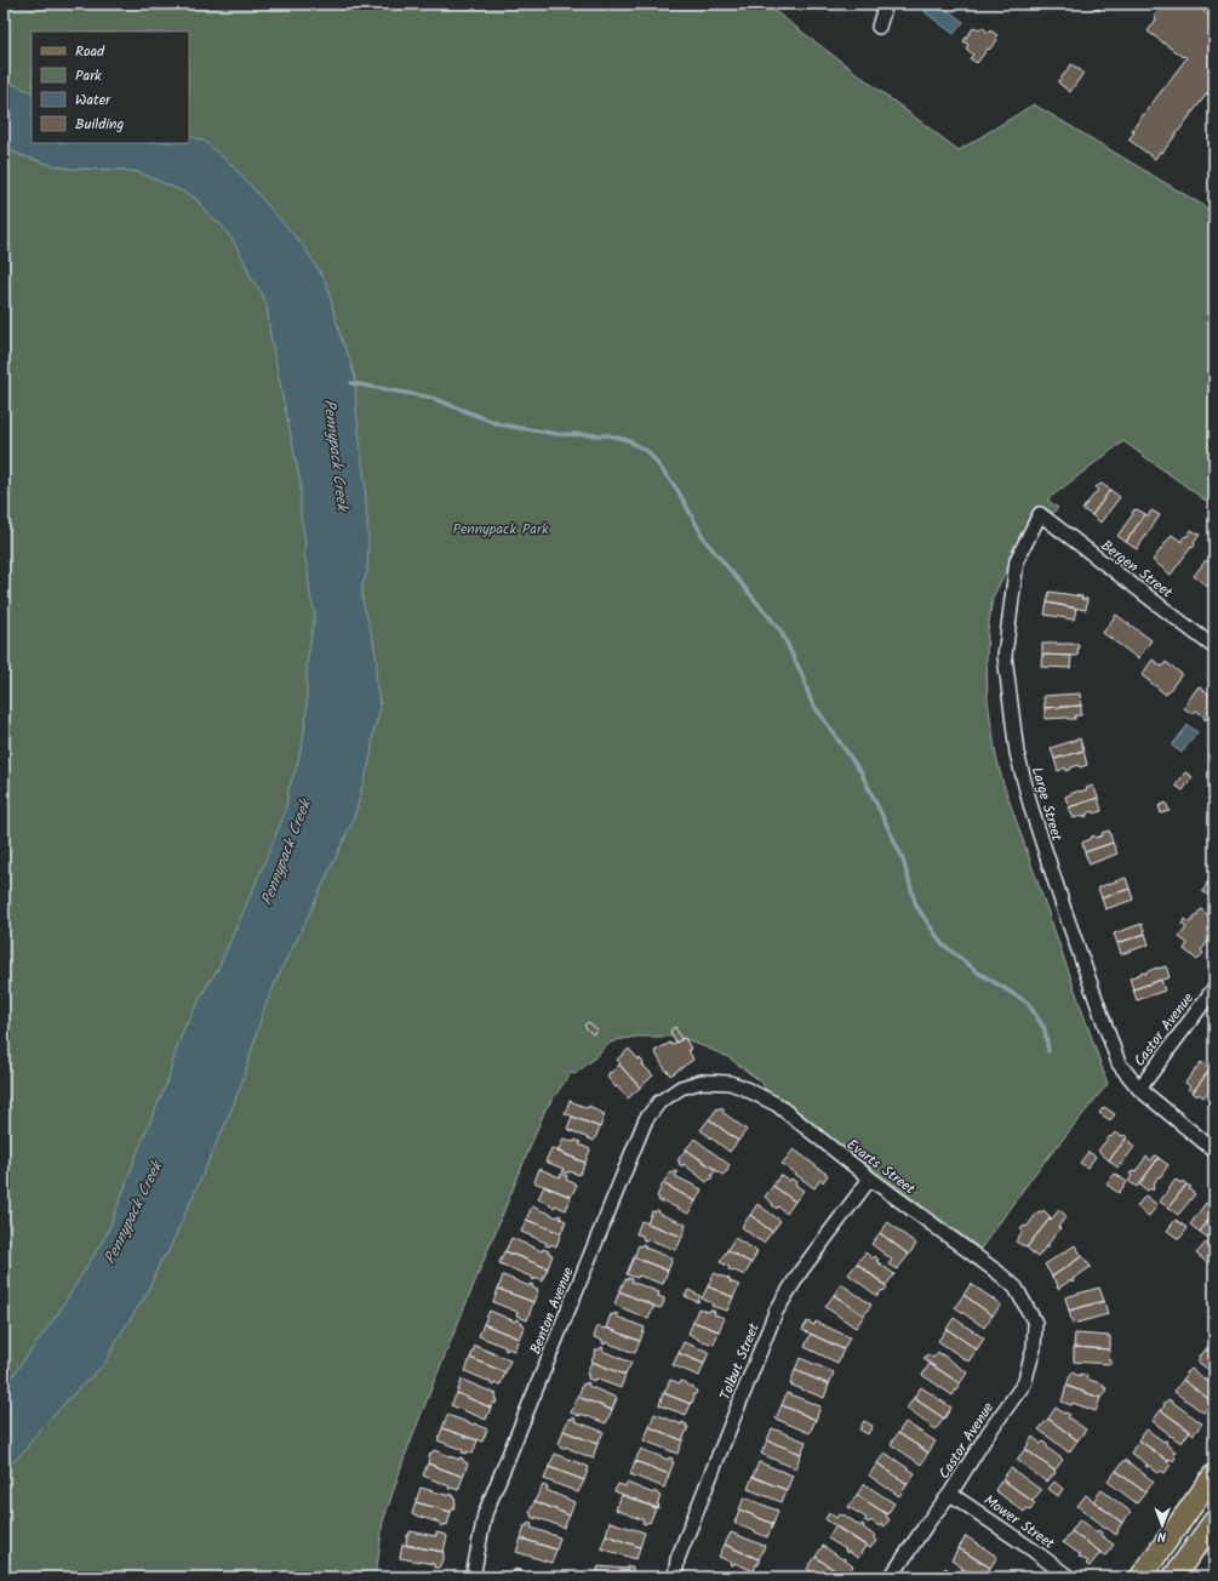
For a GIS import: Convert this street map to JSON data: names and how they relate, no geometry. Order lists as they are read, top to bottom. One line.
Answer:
{"streets":{"street":["Bergen Street","Large Street","Castor Avenue","Evarts Street","Benton Avenue","Tolbut Street","Mower Street"]},"crossings":[["Bergen Street","Large Street"],["Large Street","Castor Avenue"],["Castor Avenue","Evarts Street"],["Castor Avenue","Mower Street"],["Evarts Street","Benton Avenue"],["Evarts Street","Tolbut Street"]],"water":["Pennypack Creek"],"parks":["Pennypack Park"],"legend":["Road","Park","Water","Building"],"north":"bottom"}
